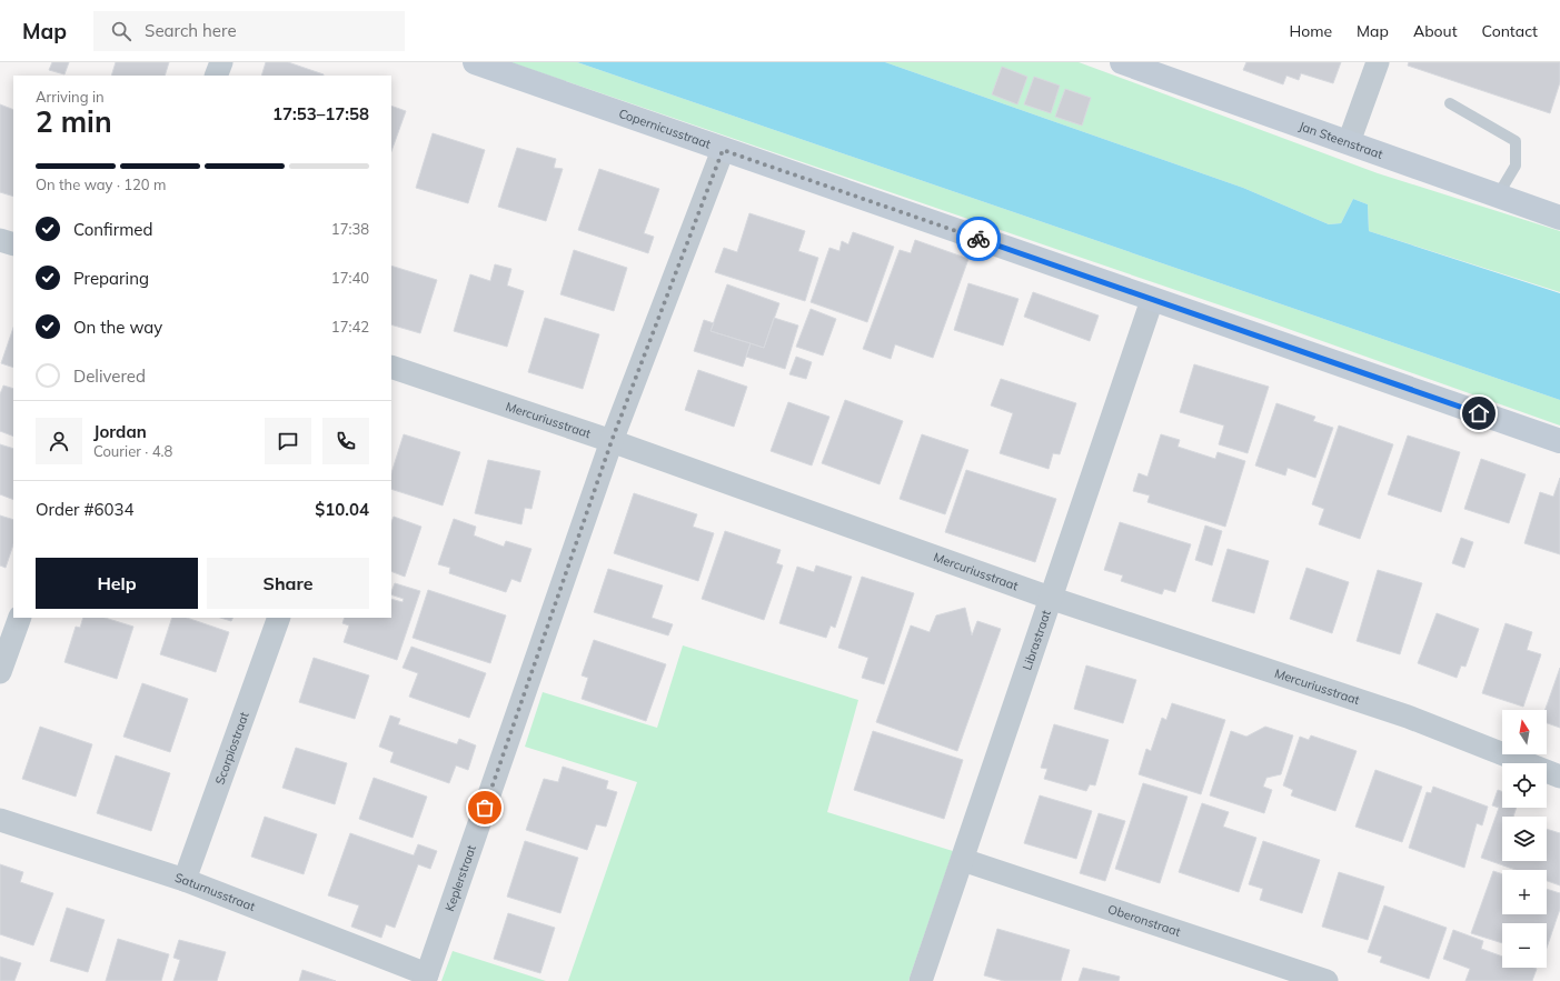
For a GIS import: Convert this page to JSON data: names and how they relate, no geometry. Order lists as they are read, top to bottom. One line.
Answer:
{"streets":{"street":["Copernicusstraat","Jan Steenstraat","Mercuriusstraat","Librastraat","Scorpiostraat","Keplerstraat","Saturnusstraat","Oberonstraat"]},"crossings":[["Copernicusstraat","Librastraat"],["Copernicusstraat","Keplerstraat"],["Mercuriusstraat","Librastraat"],["Mercuriusstraat","Keplerstraat"],["Librastraat","Oberonstraat"],["Scorpiostraat","Saturnusstraat"],["Keplerstraat","Saturnusstraat"]],"north":"top","page":{"header":"Map","search":"Search here","nav":["Home","Map","About","Contact"],"heading":["2 min","Arriving in","17:53–17:58"],"panel":["Jordan","Courier · 4.8","Order #6034","$10.04"],"bar":"On the way · 120 m","list":[["Confirmed","17:38"],["Preparing","17:40"],["On the way","17:42"],"Delivered"],"buttons":["Help","Share"],"map_buttons":["+","−"]}}
